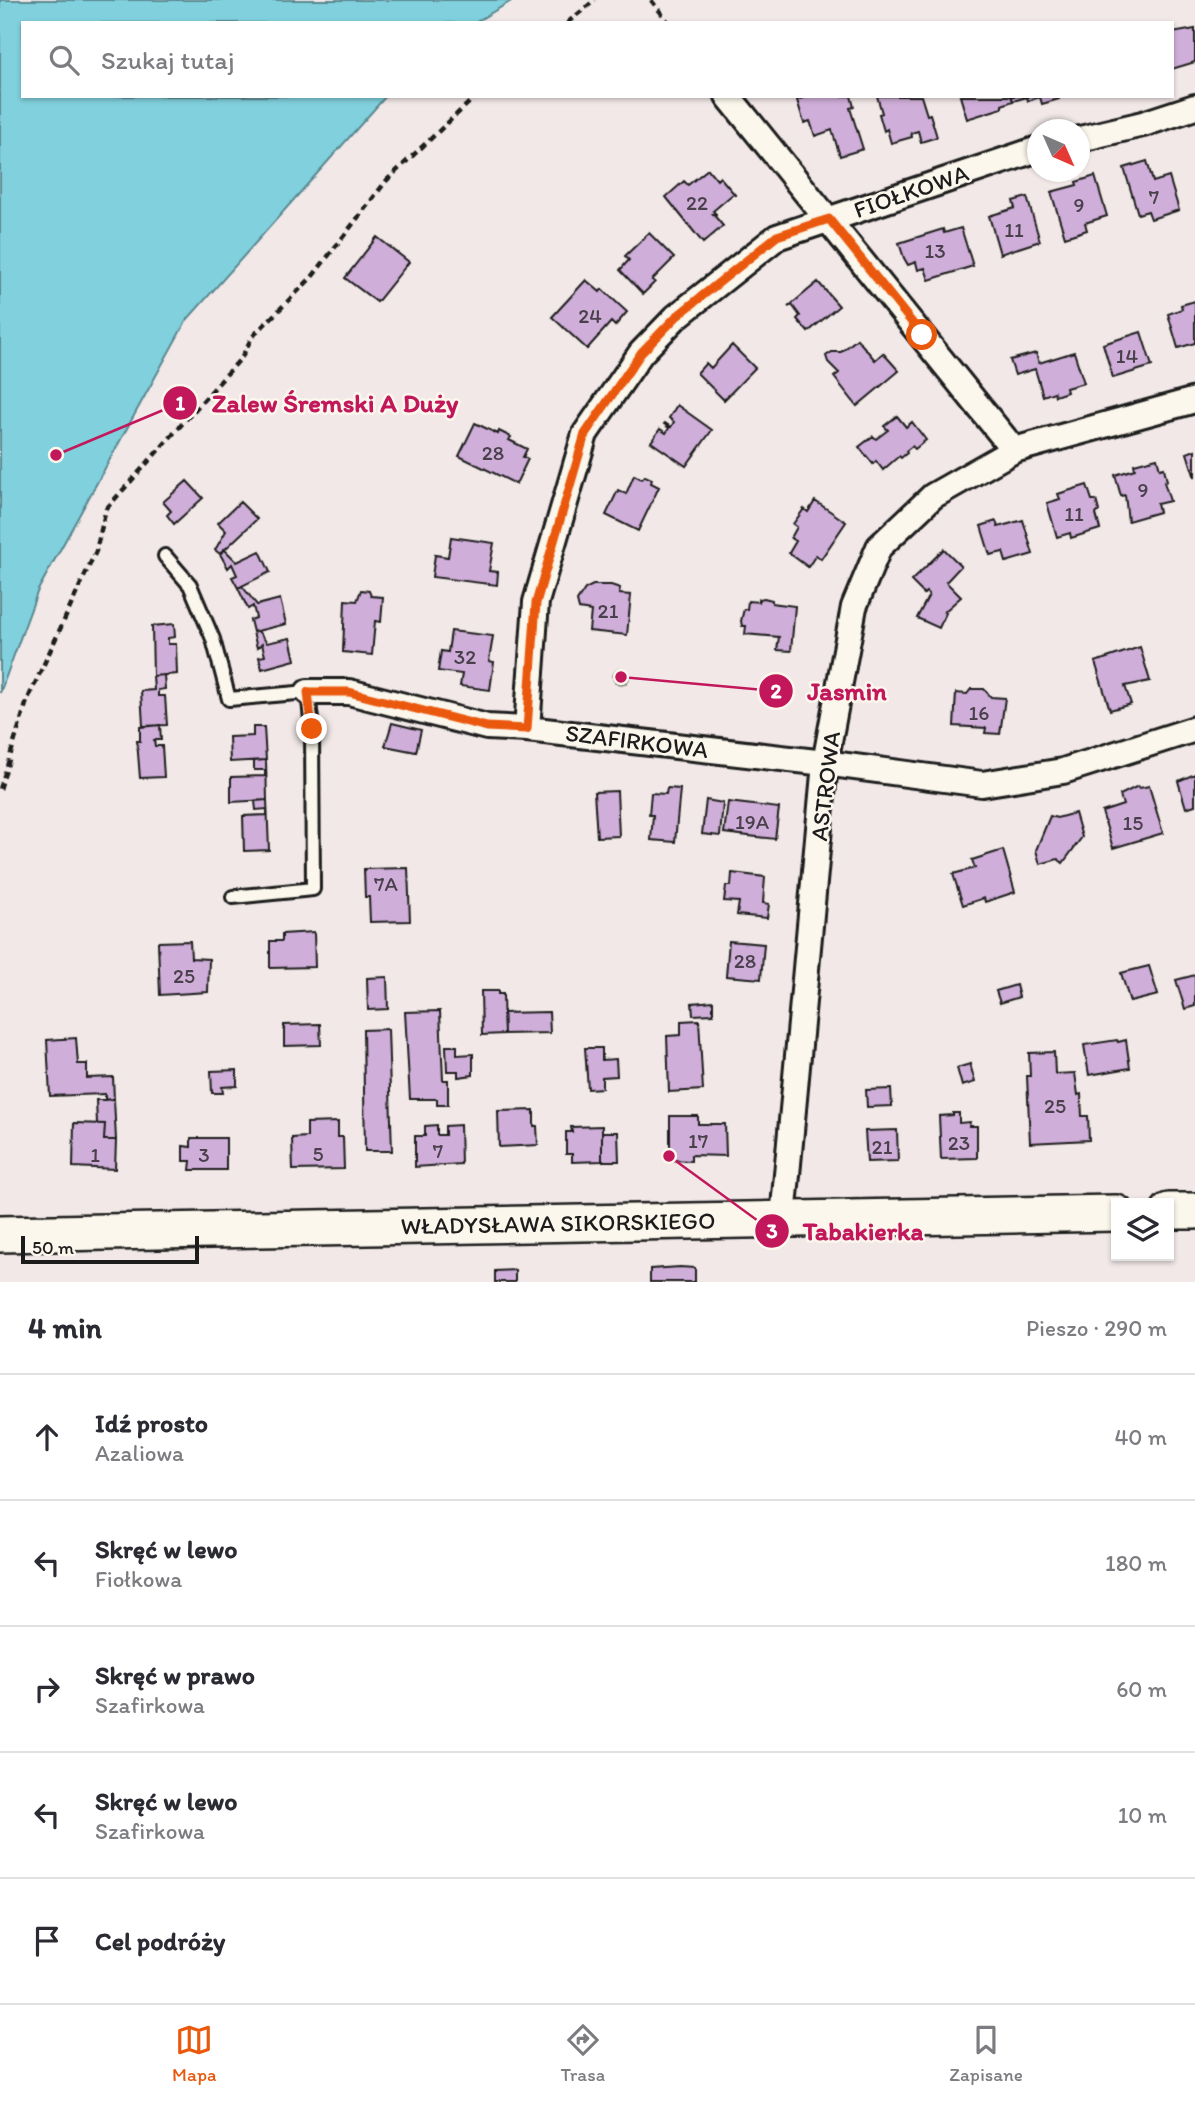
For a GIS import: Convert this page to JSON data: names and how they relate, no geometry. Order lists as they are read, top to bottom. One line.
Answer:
{"streets":{"main road":["WŁADYSŁAWA SIKORSKIEGO"],"street":["FIOŁKOWA","SZAFIRKOWA","ASTROWA"]},"crossings":[["FIOŁKOWA","SZAFIRKOWA"],["SZAFIRKOWA","ASTROWA"],["ASTROWA","WŁADYSŁAWA SIKORSKIEGO"]],"places":["Zalew Śremski A Duży","Jasmin","Tabakierka"],"house_numbers":["7","22","9","11","13","24","14","28","9","11","21","32","16","19A","15","7A","28","25","25","17","23","21","7","5","1","3"],"scale_bar":"50 m","north":"bottom right","page":{"search":"Szukaj tutaj","scale":"50 m","heading":["4 min","Pieszo · 290 m"],"list":[["Idź prosto","Azaliowa","40 m"],["Skręć w lewo","Fiołkowa","180 m"],["Skręć w prawo","Szafirkowa","60 m"],["Skręć w lewo","Szafirkowa","10 m"],"Cel podróży"],"nav":["Mapa","Trasa","Zapisane"]}}
